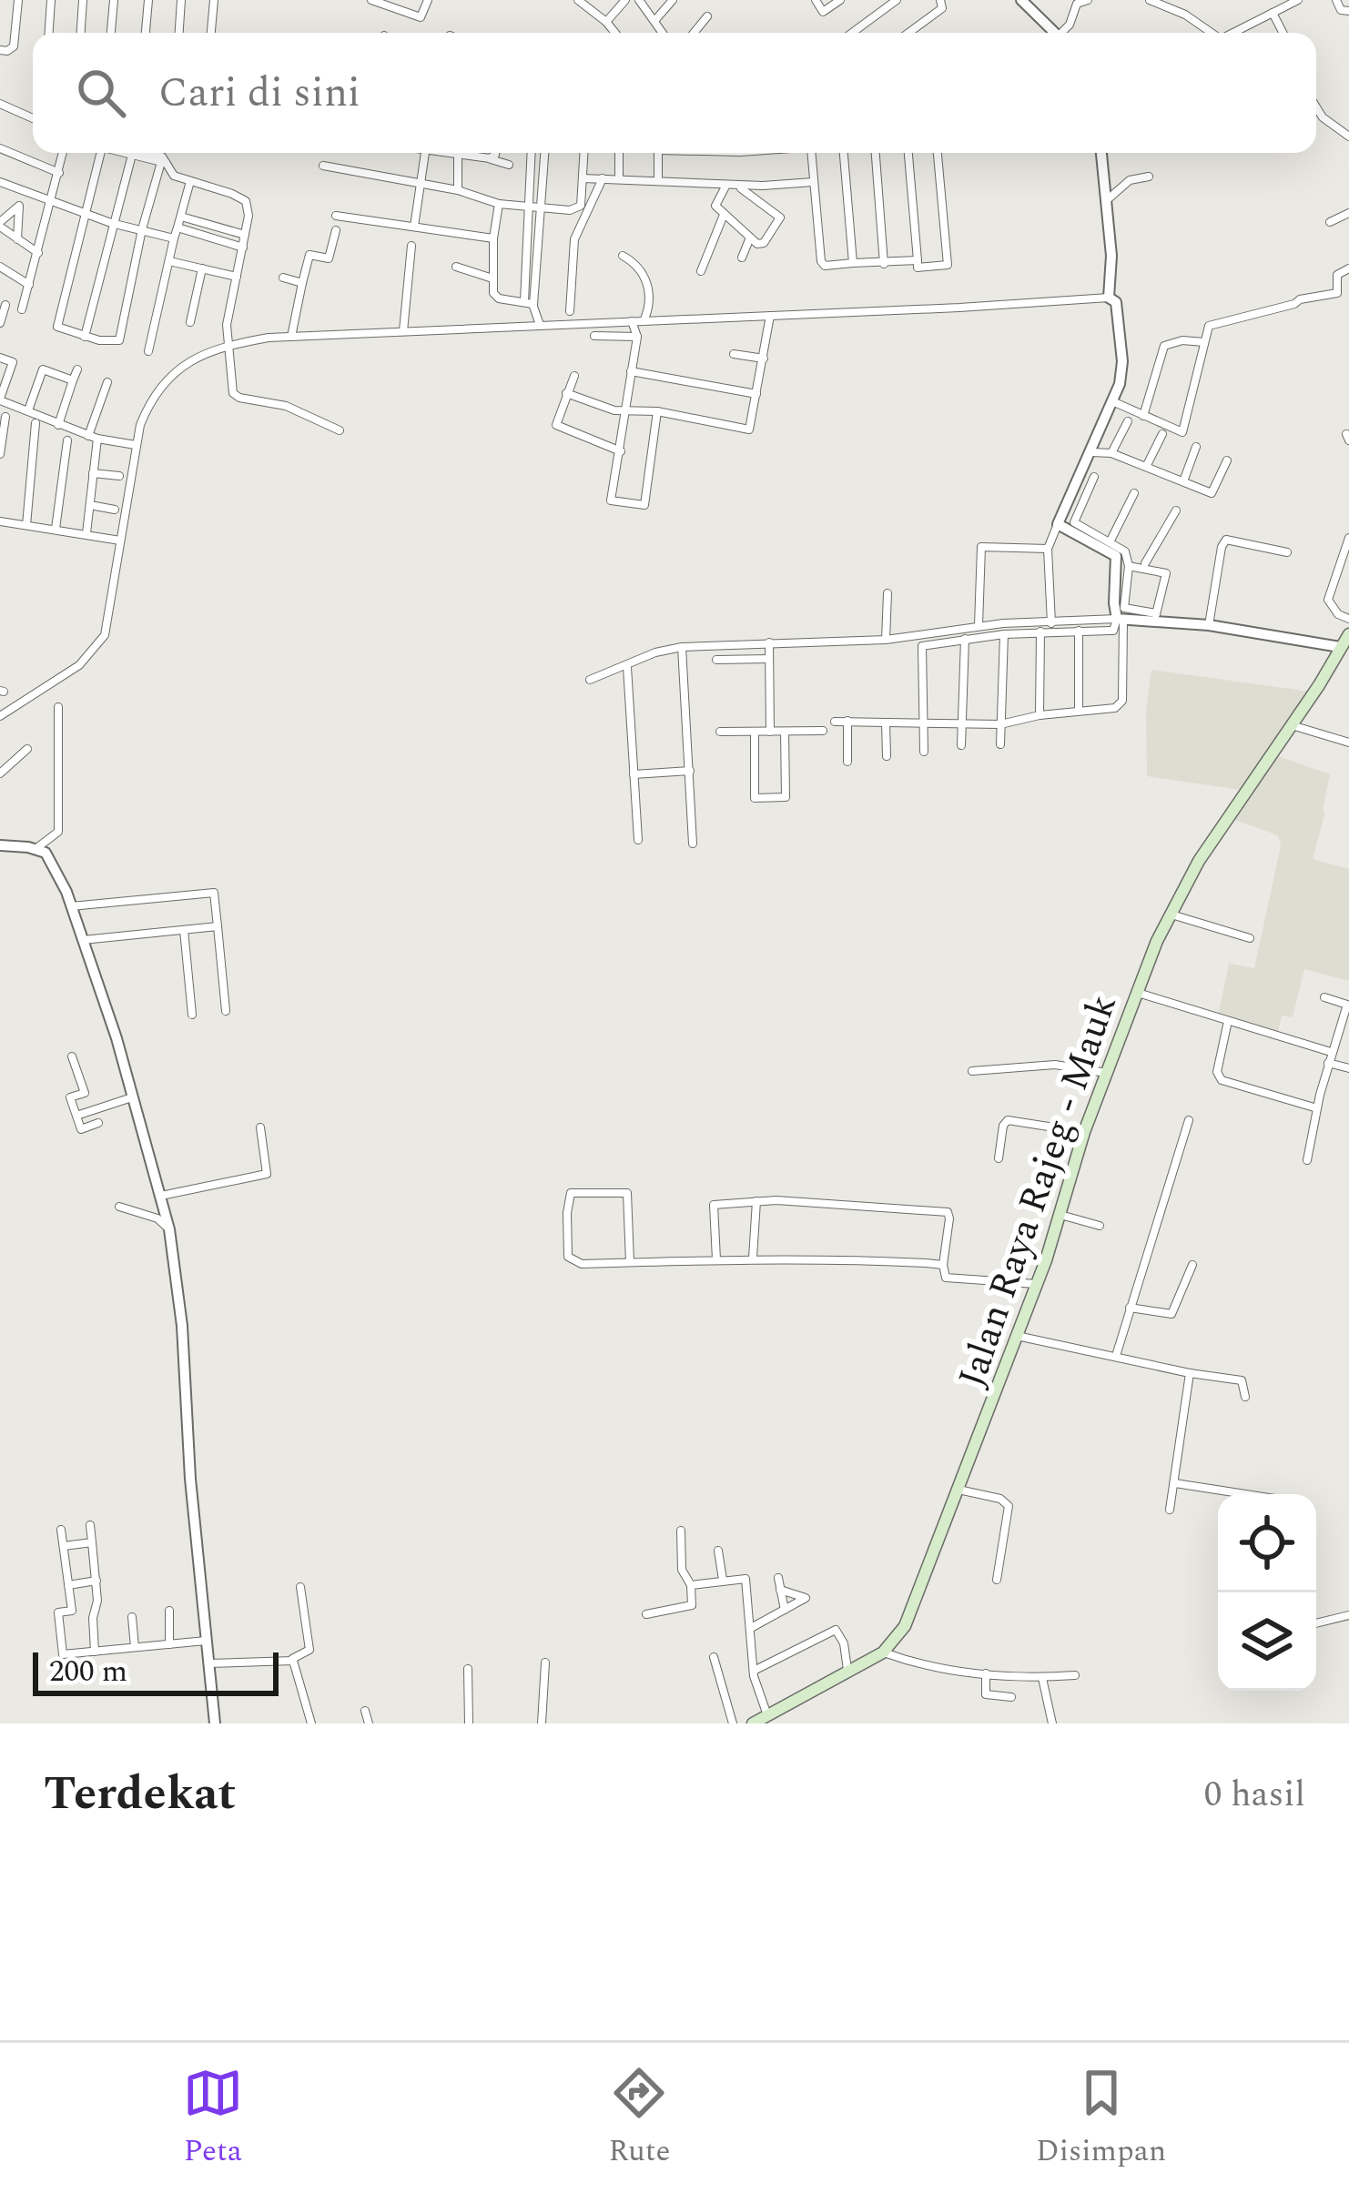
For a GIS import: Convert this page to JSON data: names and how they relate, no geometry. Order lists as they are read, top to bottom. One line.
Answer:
{"streets":{"main road":["Jalan Raya Rajeg - Mauk"]},"scale_bar":"200 m","page":{"search":"Cari di sini","scale":"200 m","heading":["Terdekat","0 hasil"],"nav":["Peta","Rute","Disimpan"]}}
